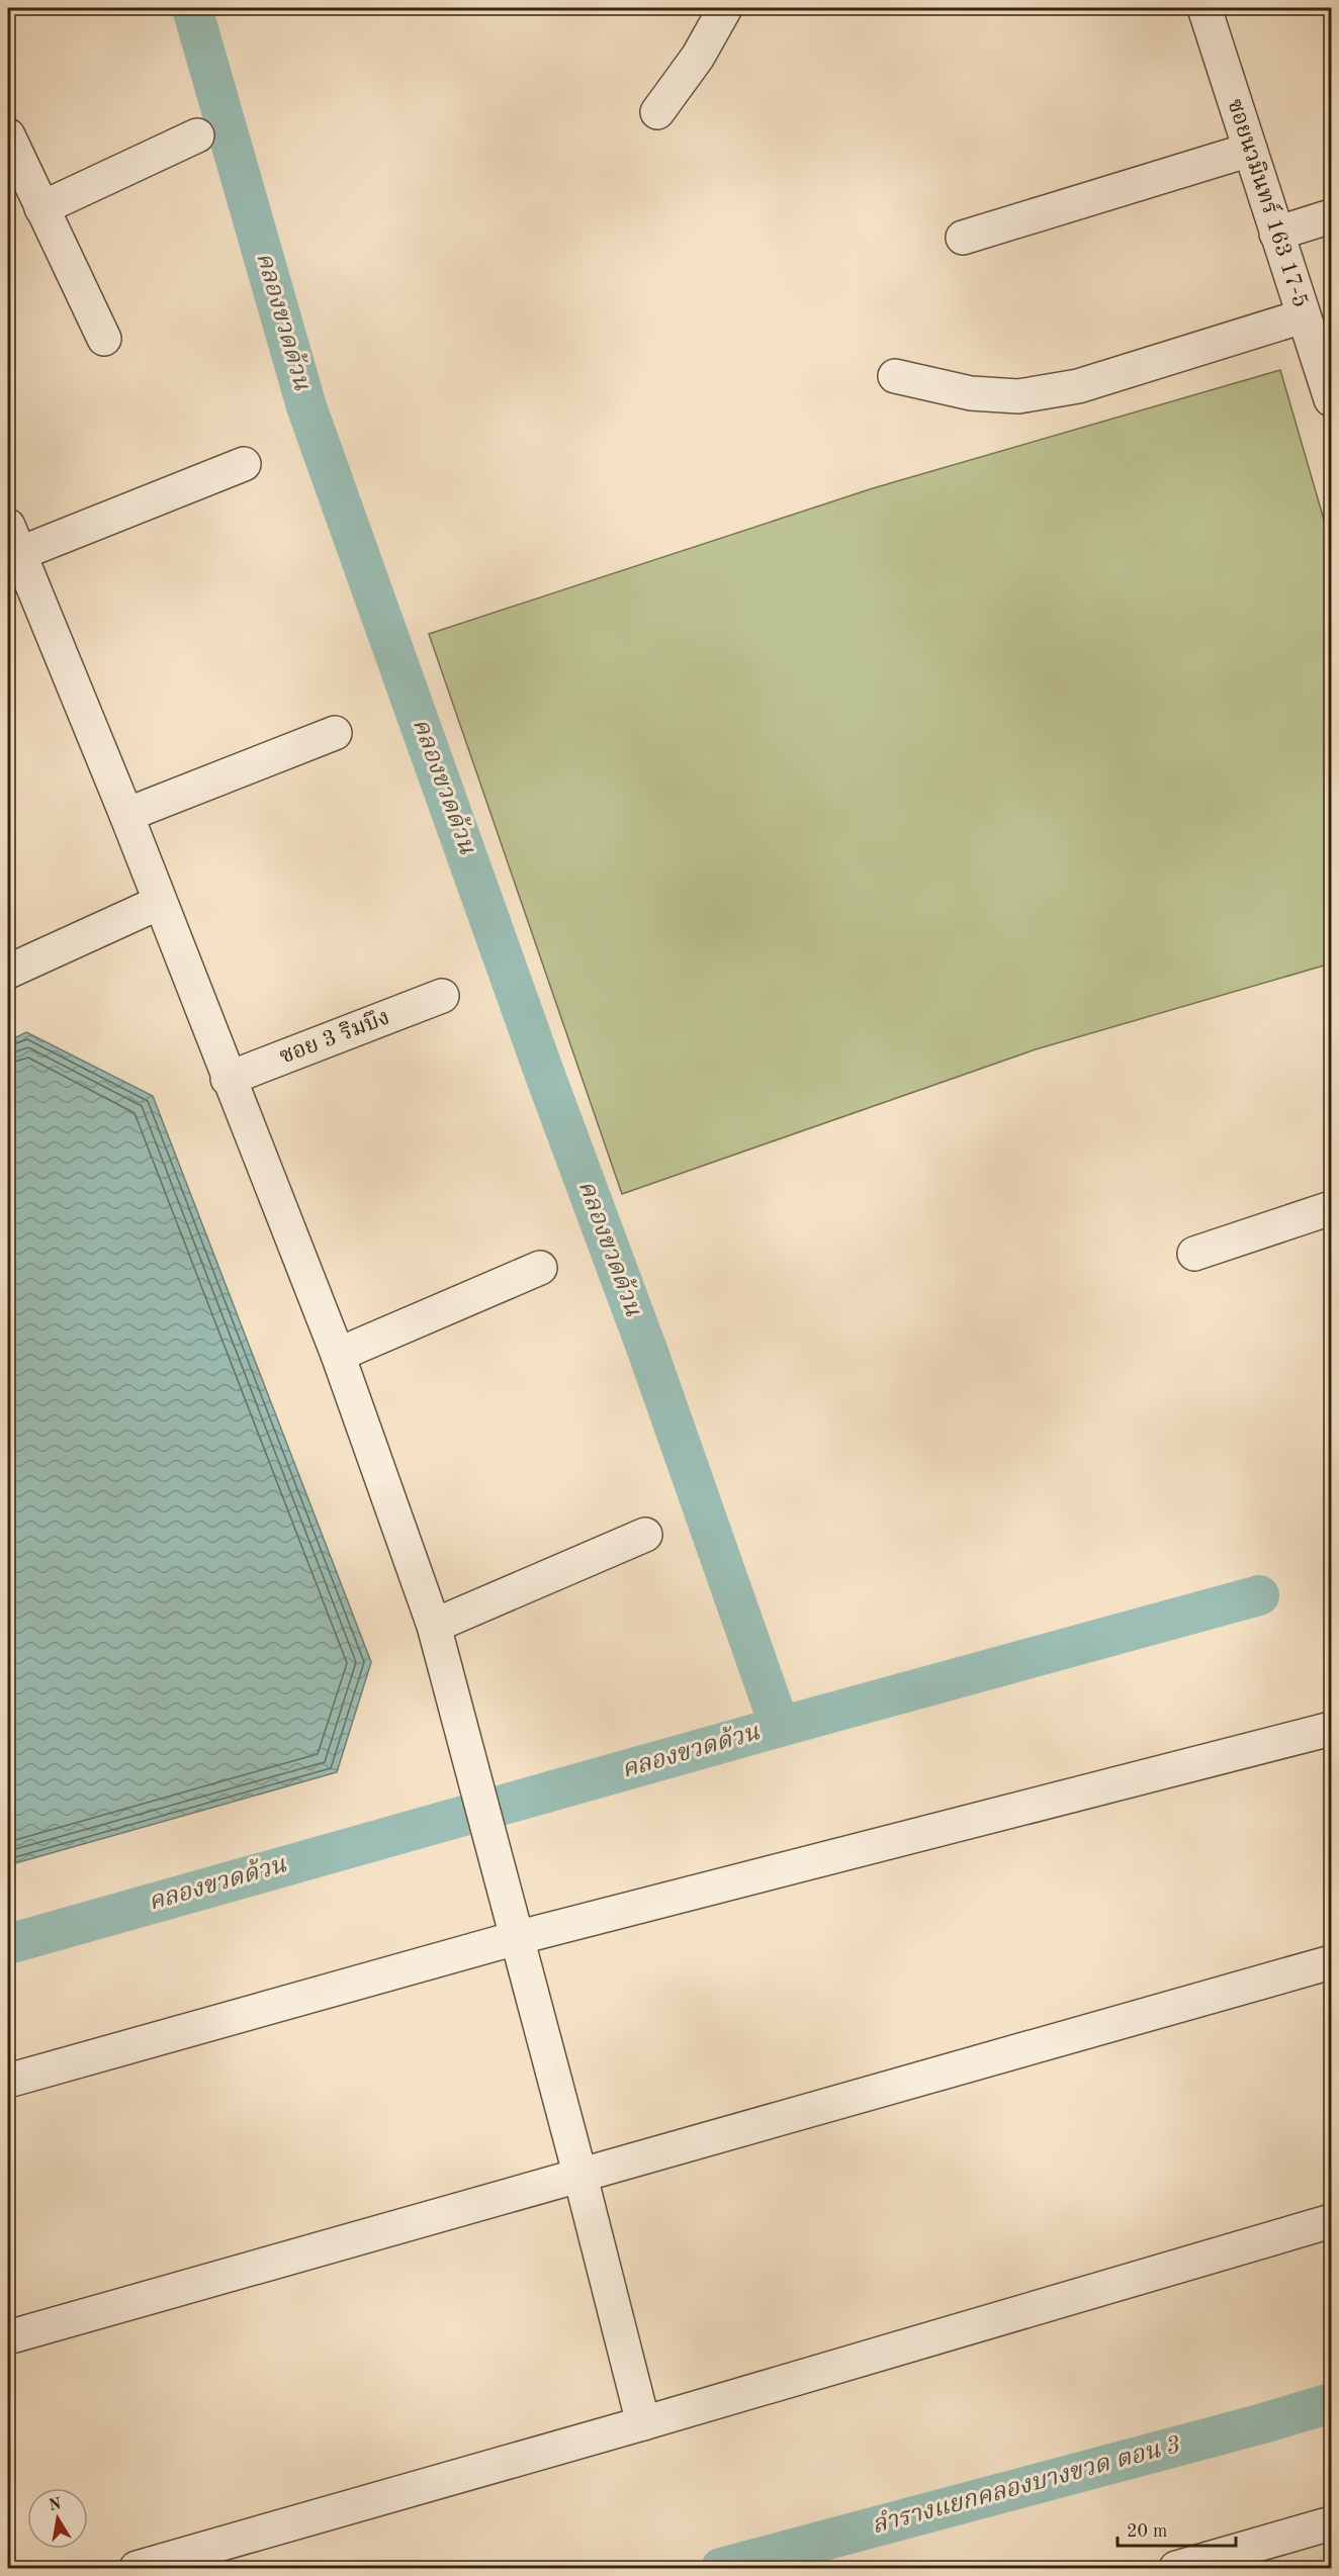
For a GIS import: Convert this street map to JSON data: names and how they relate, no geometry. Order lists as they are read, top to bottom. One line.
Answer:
{"streets":{"street":["ซอยนวมินทร์ 163 17-5","ซอย 3 ริมบึง"]},"water":["คลองขวดด้วน","ลำรางแยกคลองบางขวด ตอน 3"],"scale_bar":"20 m","north":"top"}
